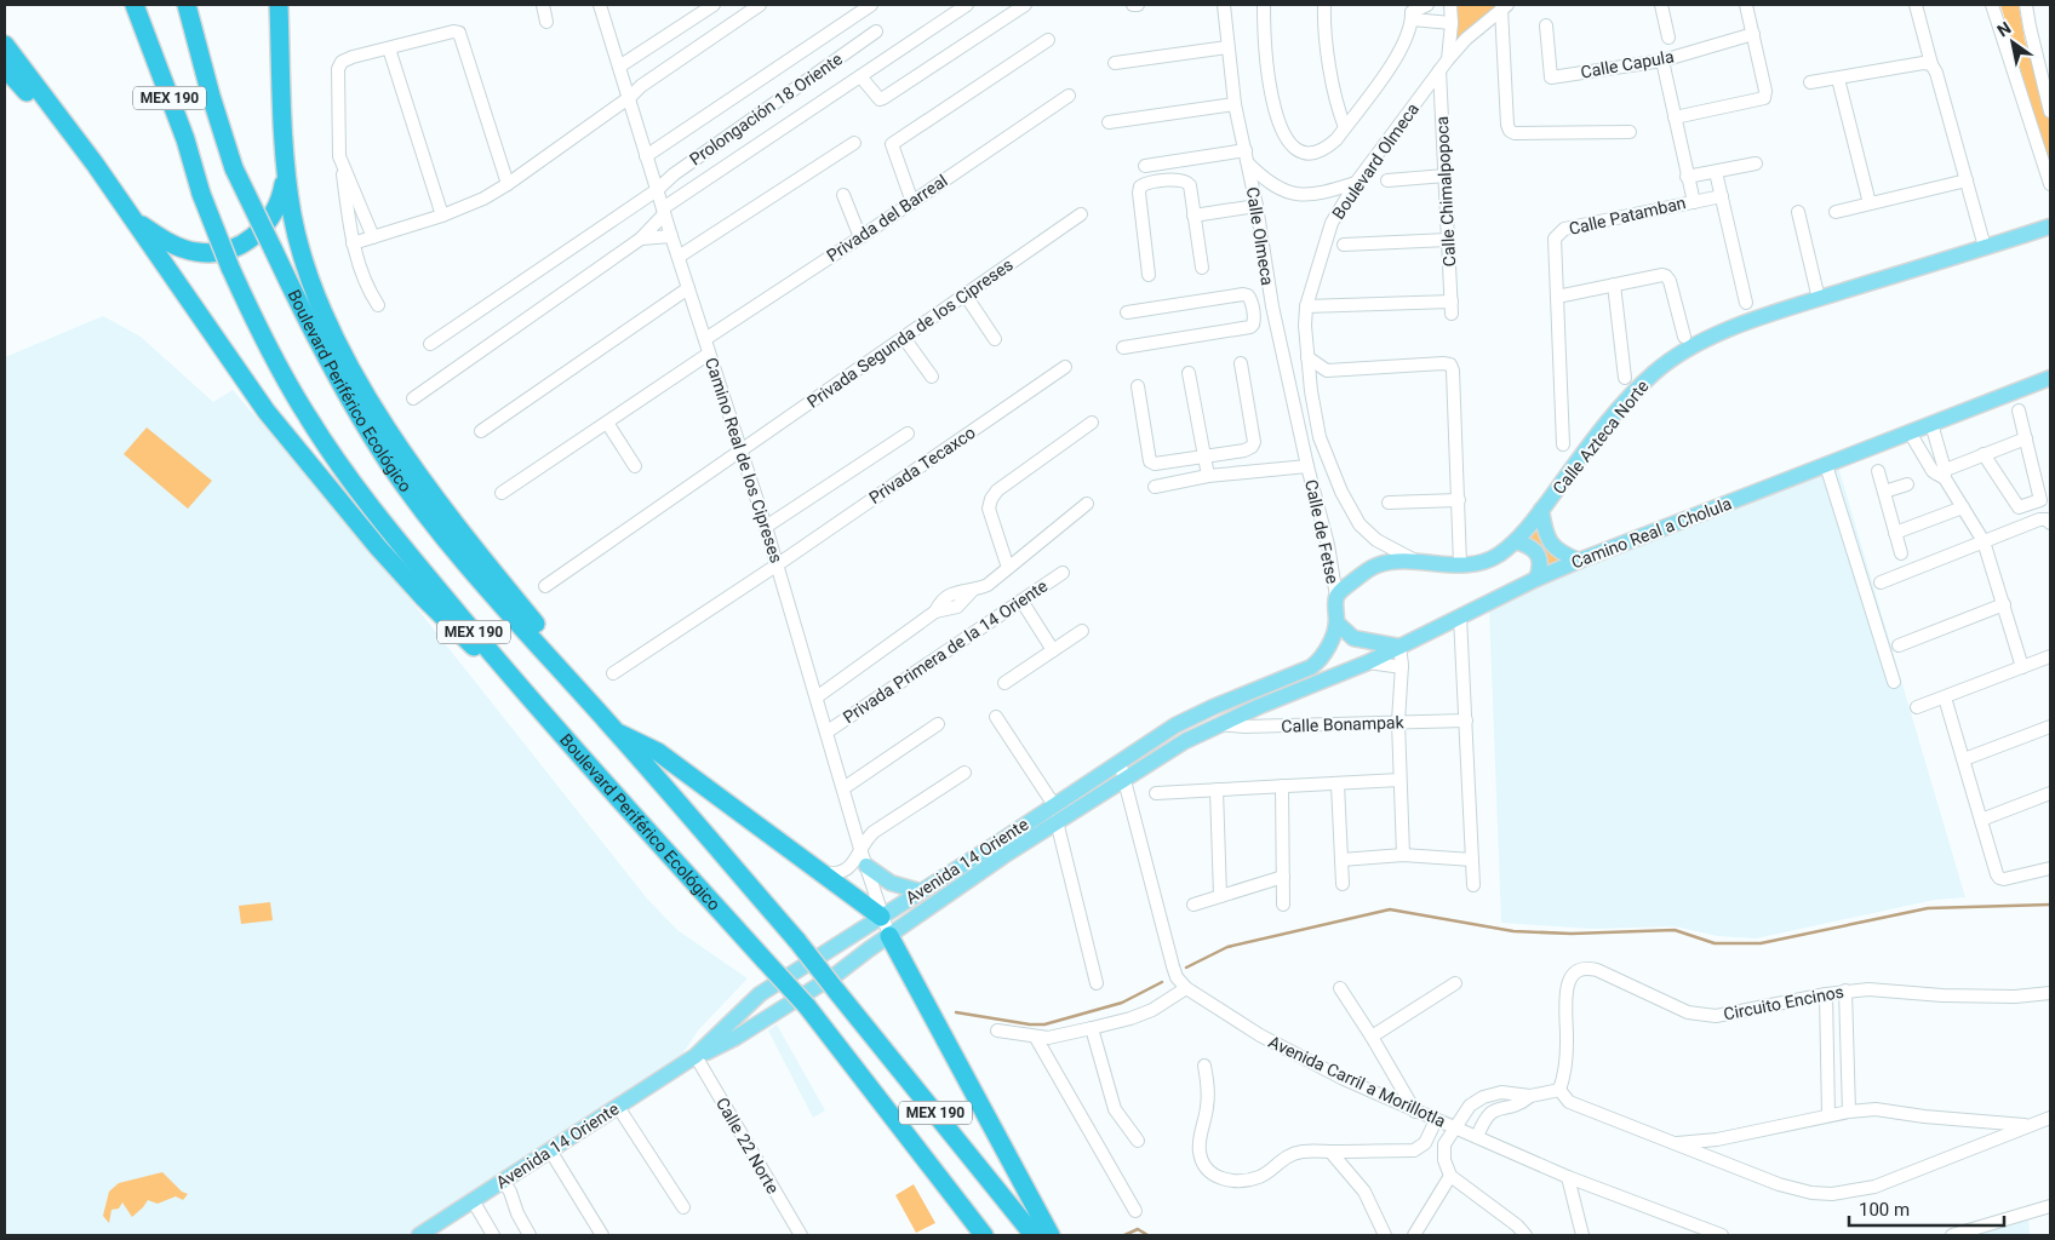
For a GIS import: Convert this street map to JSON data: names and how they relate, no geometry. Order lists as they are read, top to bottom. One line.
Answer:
{"streets":{"highway":["MEX 190","Boulevard Periférico Ecológico"],"main road":["Calle Azteca Norte","Camino Real a Cholula","Avenida 14 Oriente"],"street":["Calle Capula","Prolongación 18 Oriente","Boulevard Olmeca","Calle Chimalpopoca","Calle Patamban","Privada del Barreal","Calle Olmeca","Privada Segunda de los Cipreses","Camino Real de los Cipreses","Privada Tecaxco","Calle de Fetse","Privada Primera de la 14 Oriente","Calle Bonampak","Circuito Encinos","Avenida Carril a Morillotla","Calle 22 Norte"]},"crossings":[["Calle Capula","Calle Patamban"],["Prolongación 18 Oriente","Camino Real de los Cipreses"],["Boulevard Olmeca","Calle Chimalpopoca"],["Boulevard Olmeca","Calle Azteca Norte"],["Privada del Barreal","Camino Real de los Cipreses"],["Calle Olmeca","Calle de Fetse"],["Privada Segunda de los Cipreses","Camino Real de los Cipreses"],["Calle Azteca Norte","Calle de Fetse"],["Camino Real de los Cipreses","Privada Tecaxco"],["Camino Real de los Cipreses","Privada Primera de la 14 Oriente"],["Camino Real de los Cipreses","Avenida 14 Oriente"],["Camino Real a Cholula","Avenida 14 Oriente"],["Calle Bonampak","Avenida 14 Oriente"],["Avenida 14 Oriente","Avenida Carril a Morillotla"],["Avenida 14 Oriente","Calle 22 Norte"]],"scale_bar":"100 m","north":"top left"}
